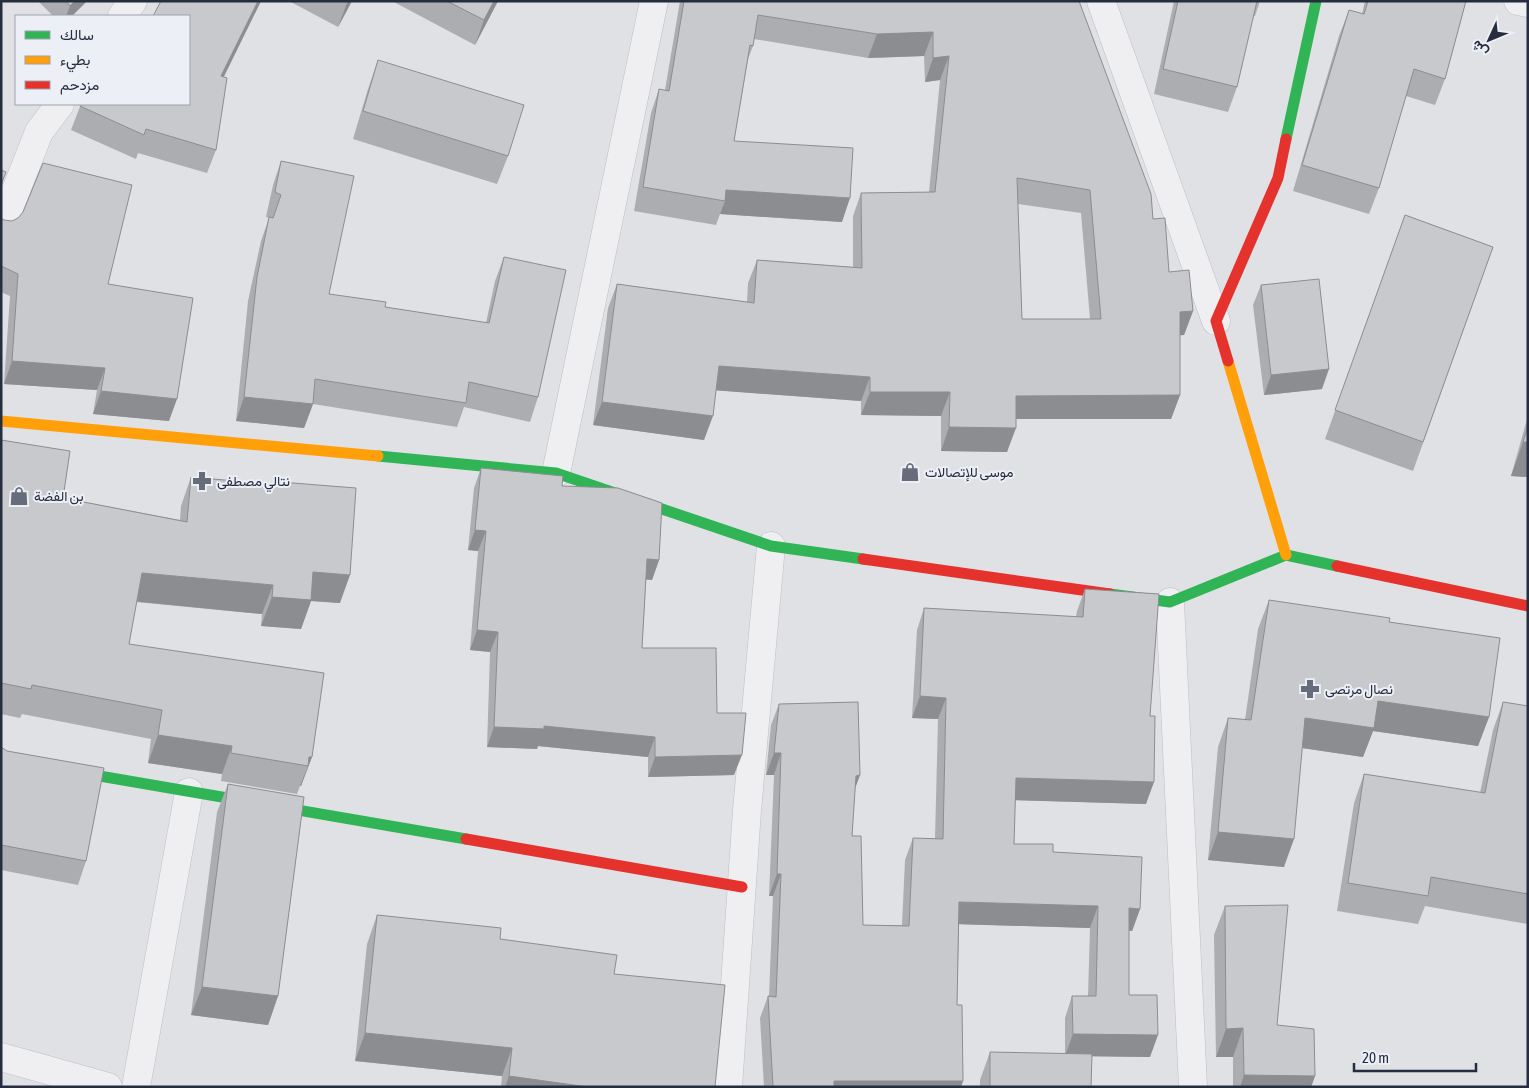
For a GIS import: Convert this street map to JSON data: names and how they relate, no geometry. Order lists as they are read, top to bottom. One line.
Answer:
{"places":{"shop":["موسى للإتصالات","بن الفضة"],"pharmacy":["نتالي مصطفى","نصال مرتصى"]},"legend":["سالك","بطيء","مزدحم"],"scale_bar":"20 m","north":"bottom left"}
